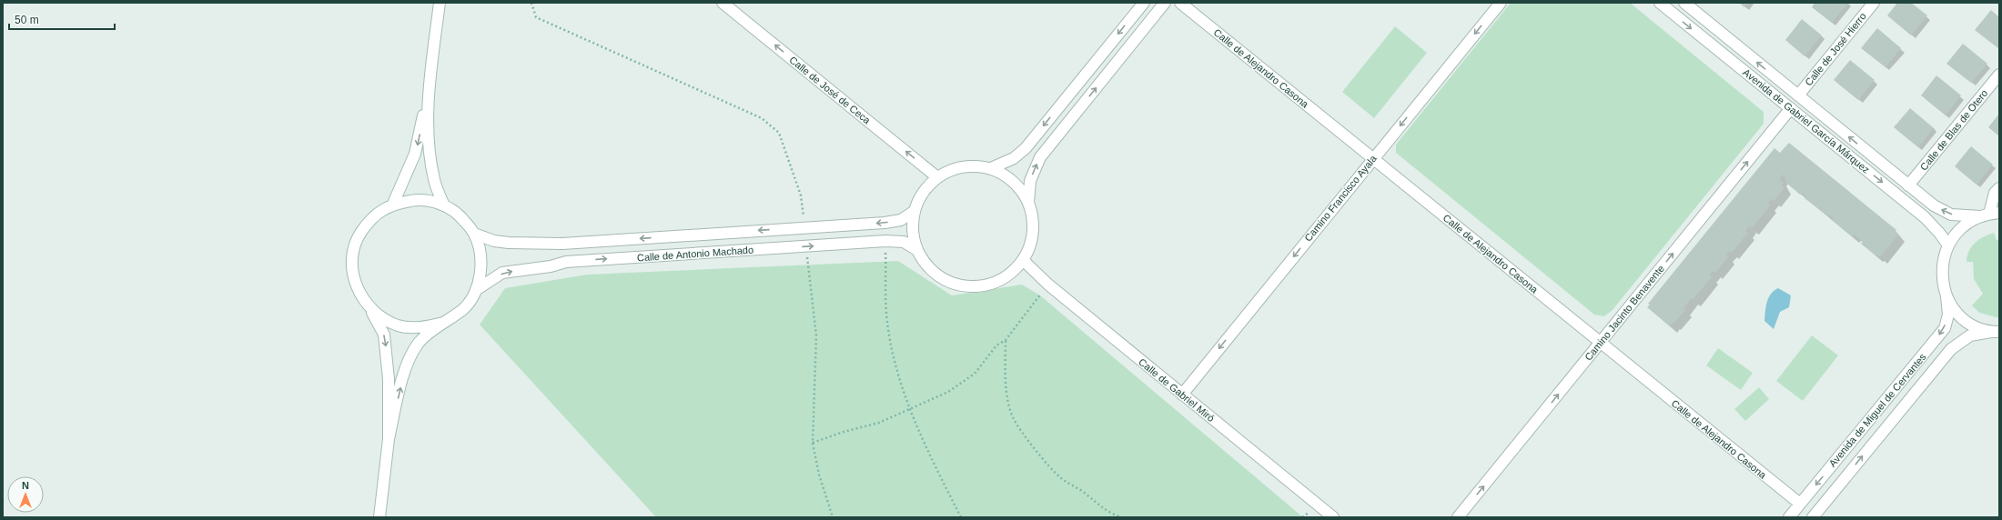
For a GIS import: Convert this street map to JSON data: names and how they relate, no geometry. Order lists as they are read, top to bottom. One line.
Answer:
{"streets":{"street":["Calle de José Hierro","Calle de Alejandro Casona","Calle de José de Ceca","Avenida de Gabriel García Márquez","Calle de Blas de Otero","Camino Francisco Ayala","Calle de Antonio Machado","Camino Jacinto Benavente","Calle de Gabriel Miró","Avenida de Miguel de Cervantes"]},"crossings":[["Calle de José Hierro","Avenida de Gabriel García Márquez"],["Calle de Alejandro Casona","Camino Francisco Ayala"],["Calle de Alejandro Casona","Camino Jacinto Benavente"],["Calle de Alejandro Casona","Avenida de Miguel de Cervantes"],["Calle de José de Ceca","Calle de Antonio Machado"],["Calle de José de Ceca","Calle de Gabriel Miró"],["Avenida de Gabriel García Márquez","Calle de Blas de Otero"],["Avenida de Gabriel García Márquez","Camino Jacinto Benavente"],["Camino Francisco Ayala","Calle de Gabriel Miró"],["Calle de Antonio Machado","Calle de Gabriel Miró"]],"one_way":["Calle de José de Ceca","Camino Francisco Ayala","Camino Jacinto Benavente"],"scale_bar":"50 m","north":"top"}
